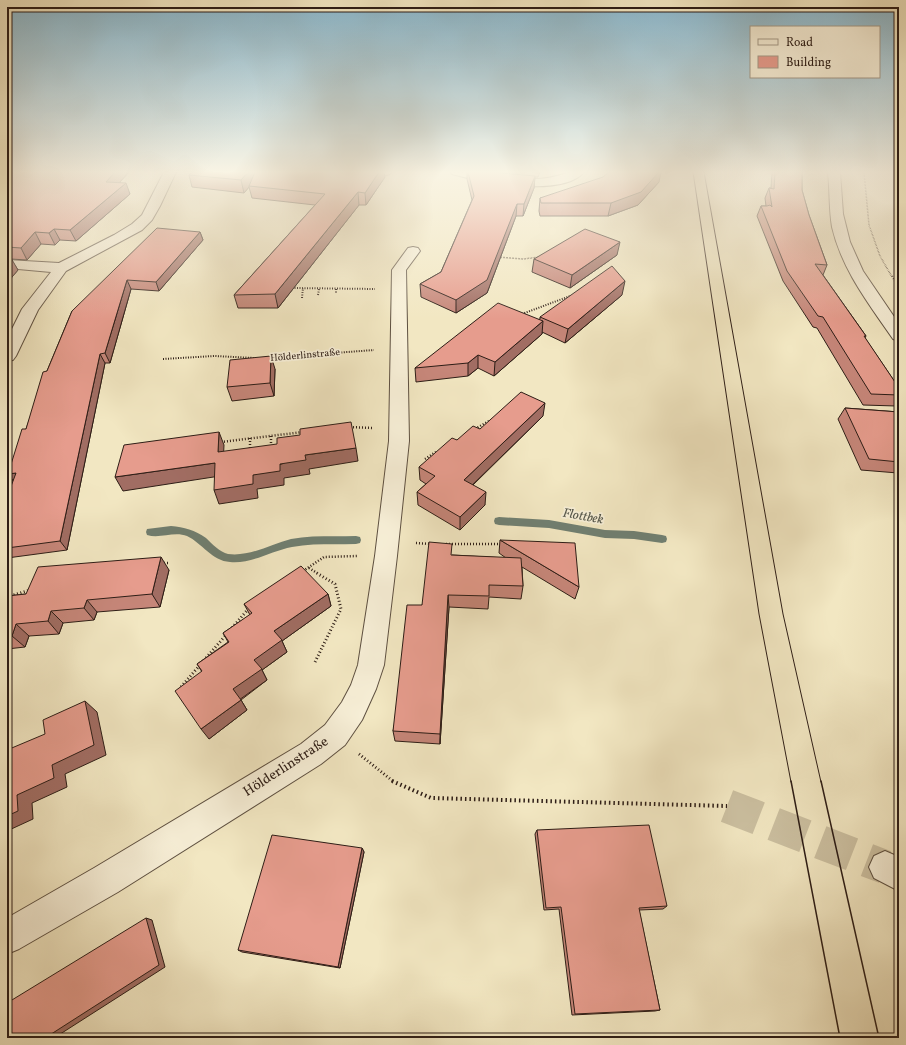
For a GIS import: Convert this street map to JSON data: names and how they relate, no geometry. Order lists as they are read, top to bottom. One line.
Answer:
{"streets":{"street":["Hölderlinstraße"]},"water":["Flottbek"],"legend":["Road","Building"]}
